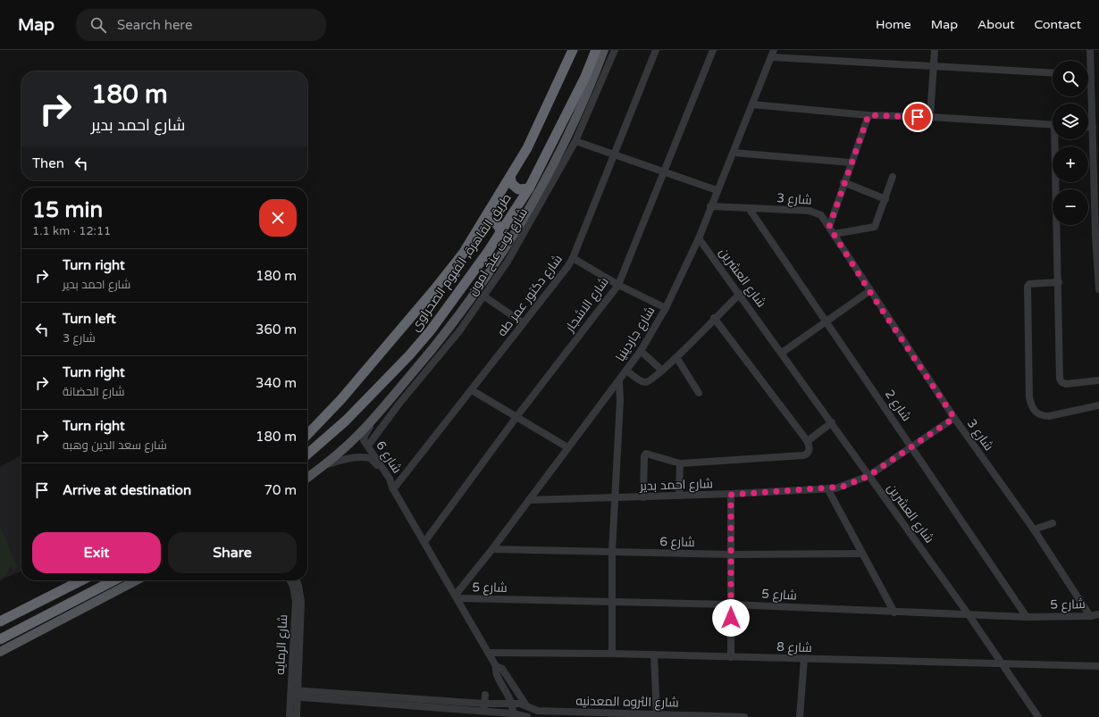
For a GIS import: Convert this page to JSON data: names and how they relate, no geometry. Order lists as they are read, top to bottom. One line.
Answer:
{"streets":{"highway":["طريق القاهرة, الفيوم الصحراوى"],"street":["شارع 3","شارع توت عنخ امون","شارع العشرين","شارع دكتور عمر طه","شارع الاشجار","شارع جاردينيا","شارع 2","شارع 6","شارع احمد بدير","شارع 5","شارع الرمايه","شارع 8","شارع الثروه المعدنيه"]},"crossings":[["شارع 3","شارع جاردينيا"],["شارع 3","شارع 2"],["شارع 3","شارع احمد بدير"],["شارع 3","شارع 5"],["شارع توت عنخ امون","شارع 6"],["شارع العشرين","شارع جاردينيا"],["شارع العشرين","شارع احمد بدير"],["شارع العشرين","شارع 5"],["شارع العشرين","شارع 8"],["شارع دكتور عمر طه","شارع 6"],["شارع الاشجار","شارع 6"],["شارع جاردينيا","شارع 6"],["شارع جاردينيا","شارع احمد بدير"],["شارع جاردينيا","شارع 5"],["شارع 2","شارع احمد بدير"],["شارع 2","شارع 5"],["شارع 6","شارع 5"],["شارع 6","شارع 8"],["شارع 6","شارع الثروه المعدنيه"],["شارع الرمايه","شارع الثروه المعدنيه"]],"page":{"header":"Map","search":"Search here","nav":["Home","Map","About","Contact"],"map_buttons":["+","−"],"turn":["180 m","شارع احمد بدير"],"then":"Then","heading":["15 min","1.1 km · 12:11"],"list":[{"name":"Turn right","note":"شارع احمد بدير","value":"180 m"},{"name":"Turn left","note":"شارع 3","value":"360 m"},{"name":"Turn right","note":"شارع الحضانة","value":"340 m"},{"name":"Turn right","note":"شارع سعد الدين وهبه","value":"180 m"},{"name":"Arrive at destination","value":"70 m"}],"buttons":["Exit","Share"]}}
